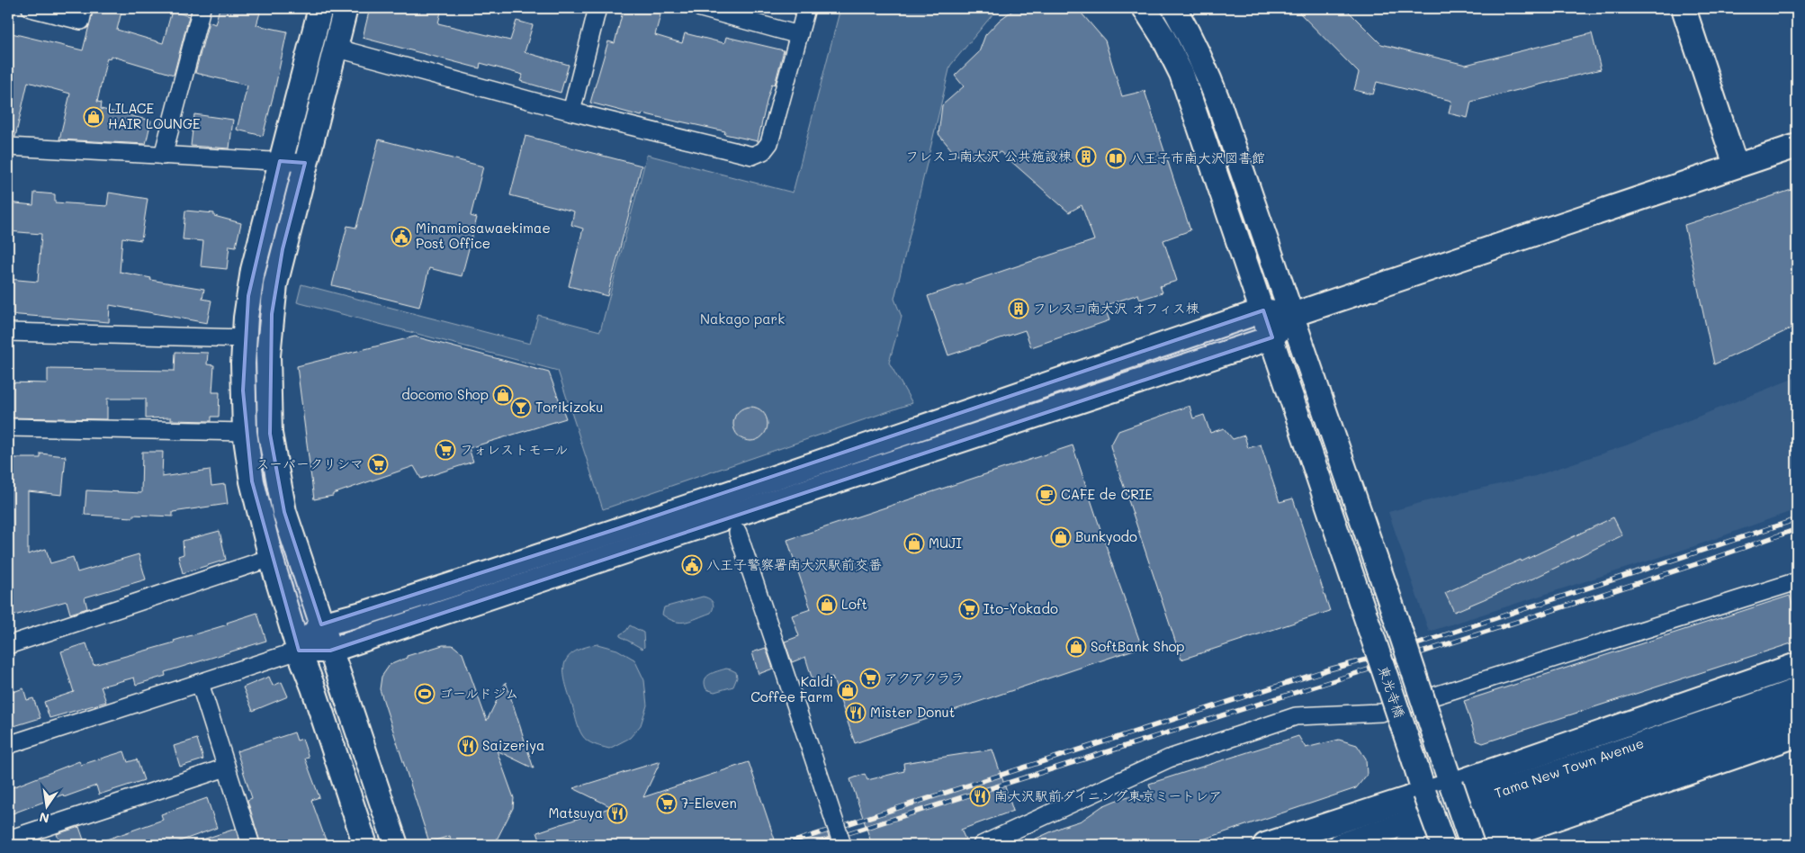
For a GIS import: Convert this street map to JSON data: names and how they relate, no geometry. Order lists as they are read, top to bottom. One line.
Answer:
{"streets":{"street":["東光寺橋","Tama New Town Avenue"]},"parks":["Nakago park"],"places":{"shop":["LILACE HAIR LOUNGE","docomo Shop","Bunkyodo","MUJI","Loft","SoftBank Shop","Kaldi Coffee Farm"],"building":["フレスコ南大沢 公共施設棟","フレスコ南大沢 オフィス棟"],"library":["八王子市南大沢図書館"],"public building":["Minamiosawaekimae Post Office","八王子警察署南大沢駅前交番"],"bar":["Torikizoku"],"supermarket":["フォレストモール","スーパークリシマ","Ito-Yokado","アクアクララ","7-Eleven"],"cafe":["CAFE de CRIE"],"sports":["ゴールドジム"],"restaurant":["Mister Donut","Saizeriya","南大沢駅前ダイニング東京ミートレア","Matsuya"]},"north":"bottom"}
